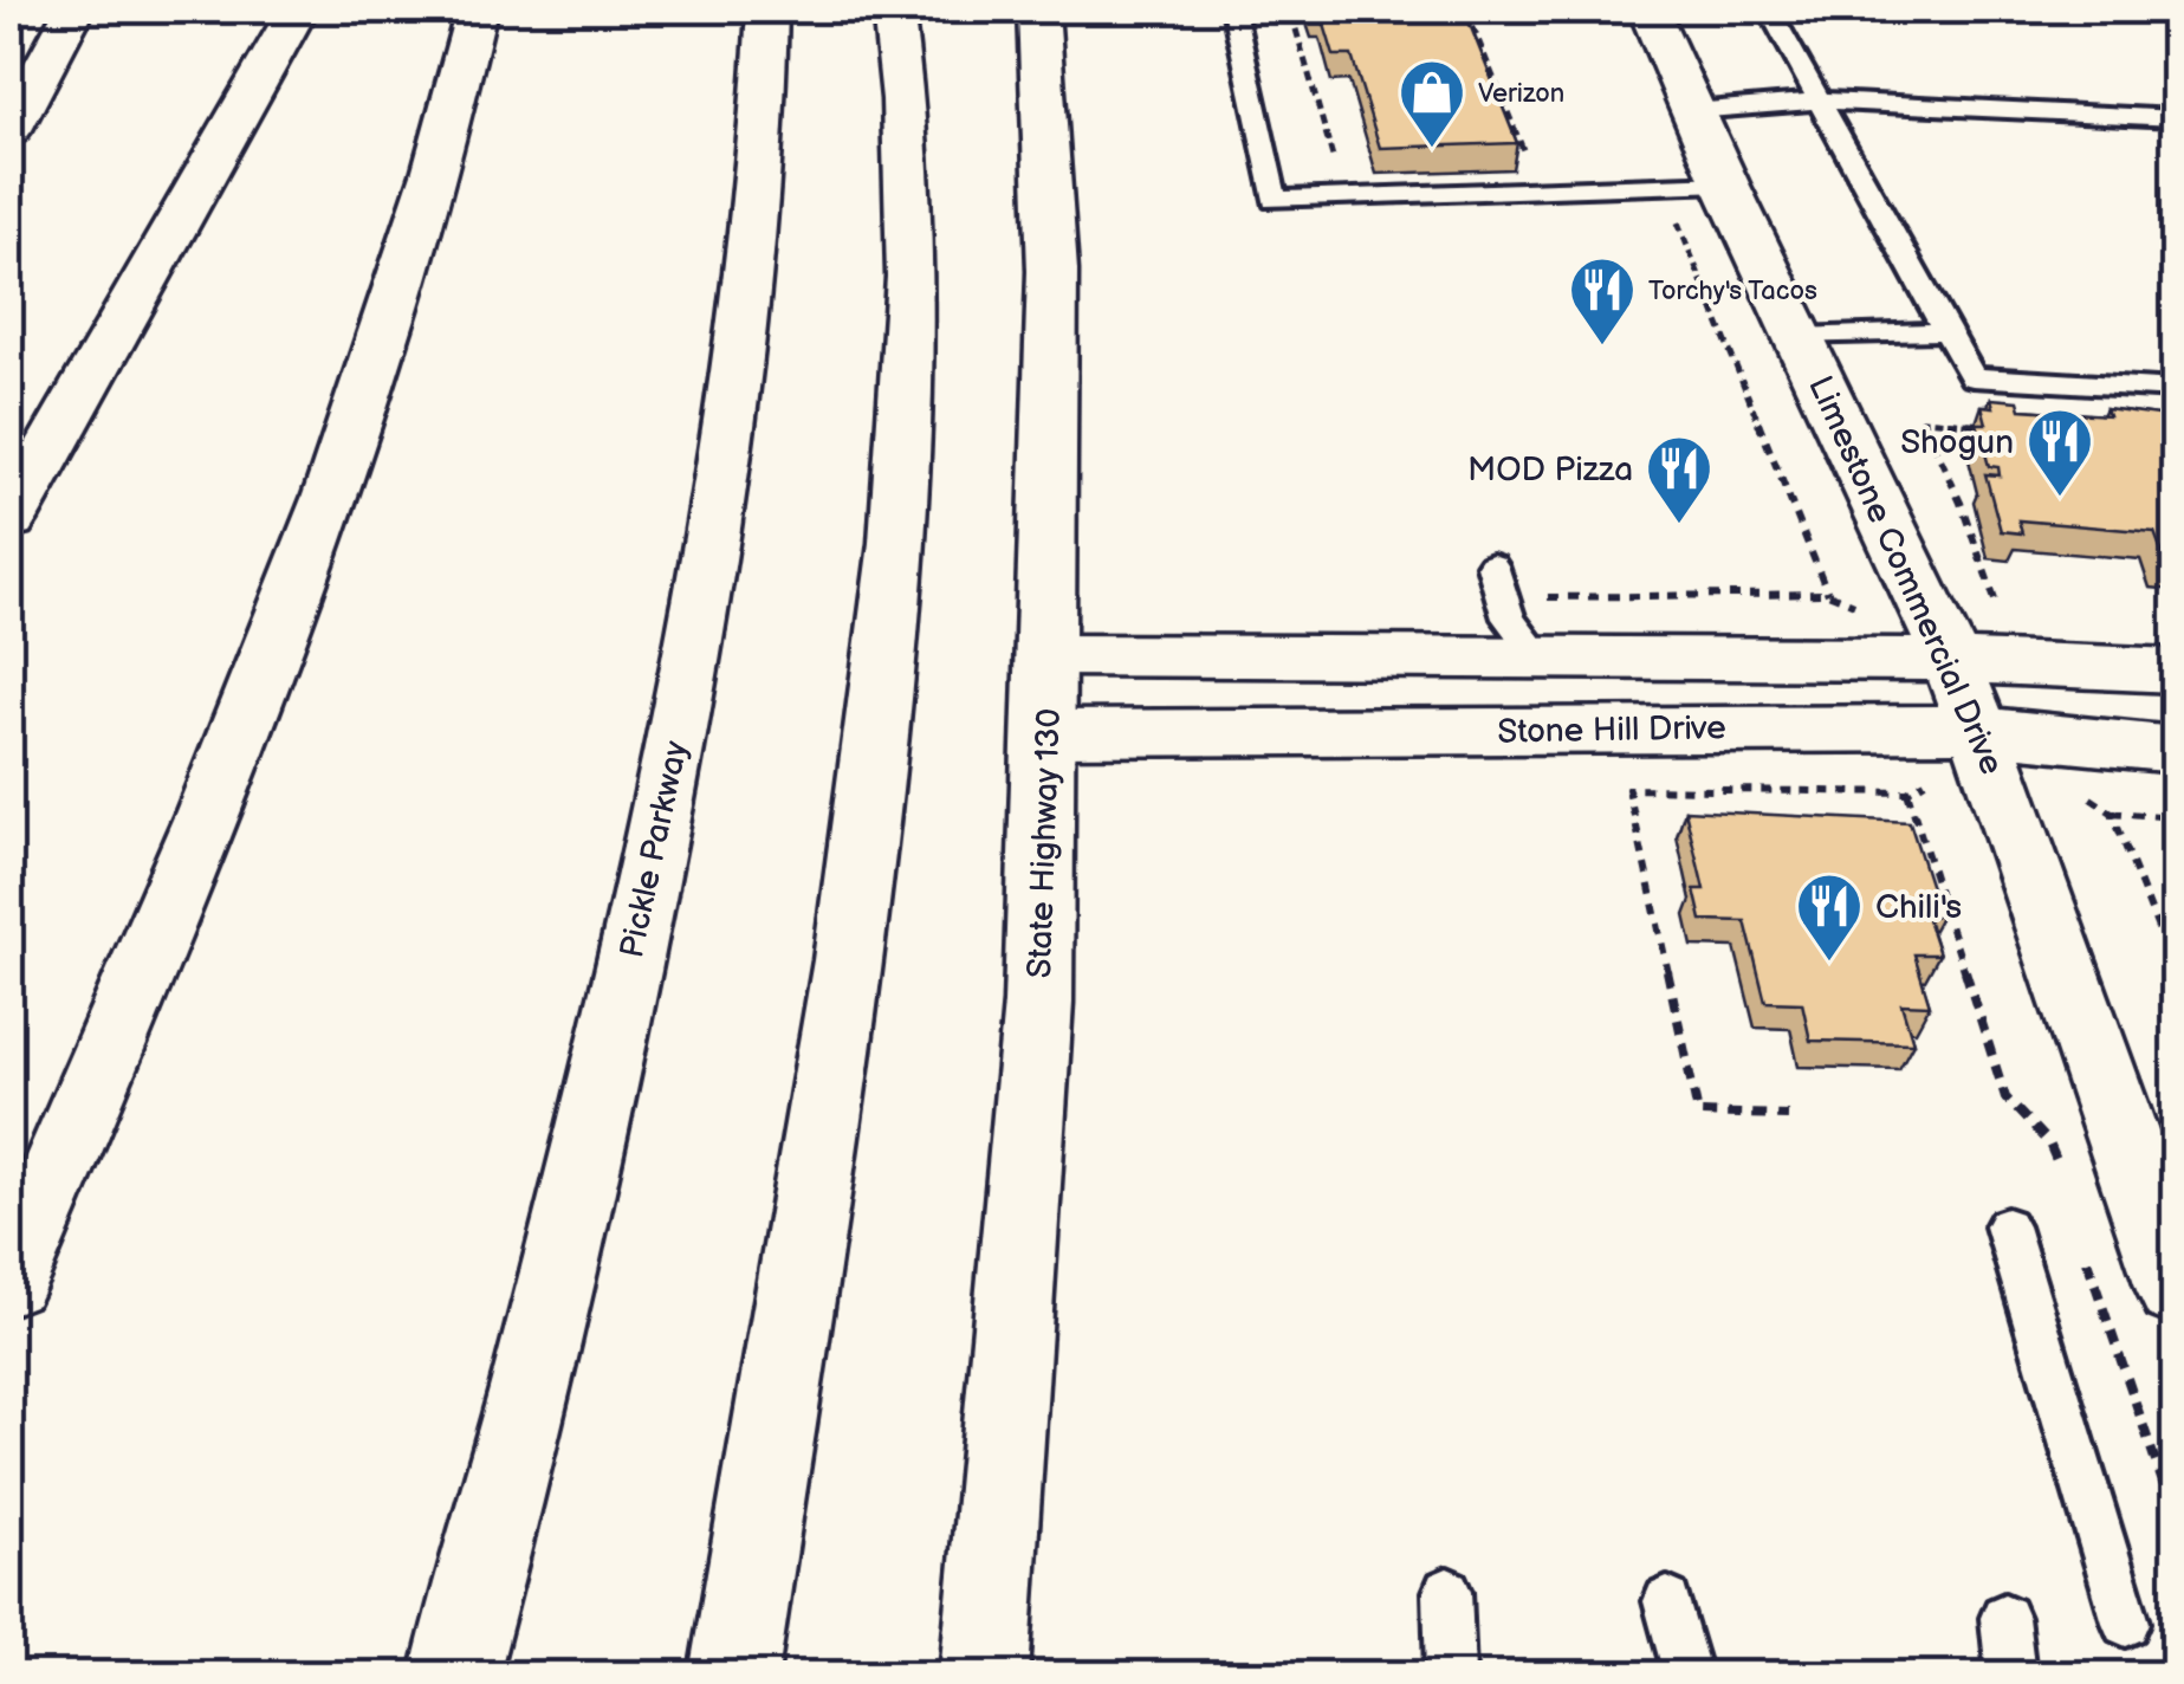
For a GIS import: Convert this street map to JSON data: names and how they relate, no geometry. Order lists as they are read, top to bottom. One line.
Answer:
{"streets":{"main road":["Limestone Commercial Drive","Stone Hill Drive","State Highway 130","Pickle Parkway"]},"crossings":[["Limestone Commercial Drive","Stone Hill Drive"],["Stone Hill Drive","State Highway 130"]],"places":{"shop":["Verizon"],"restaurant":["Torchy's Tacos","Shogun","MOD Pizza","Chili's"]}}
